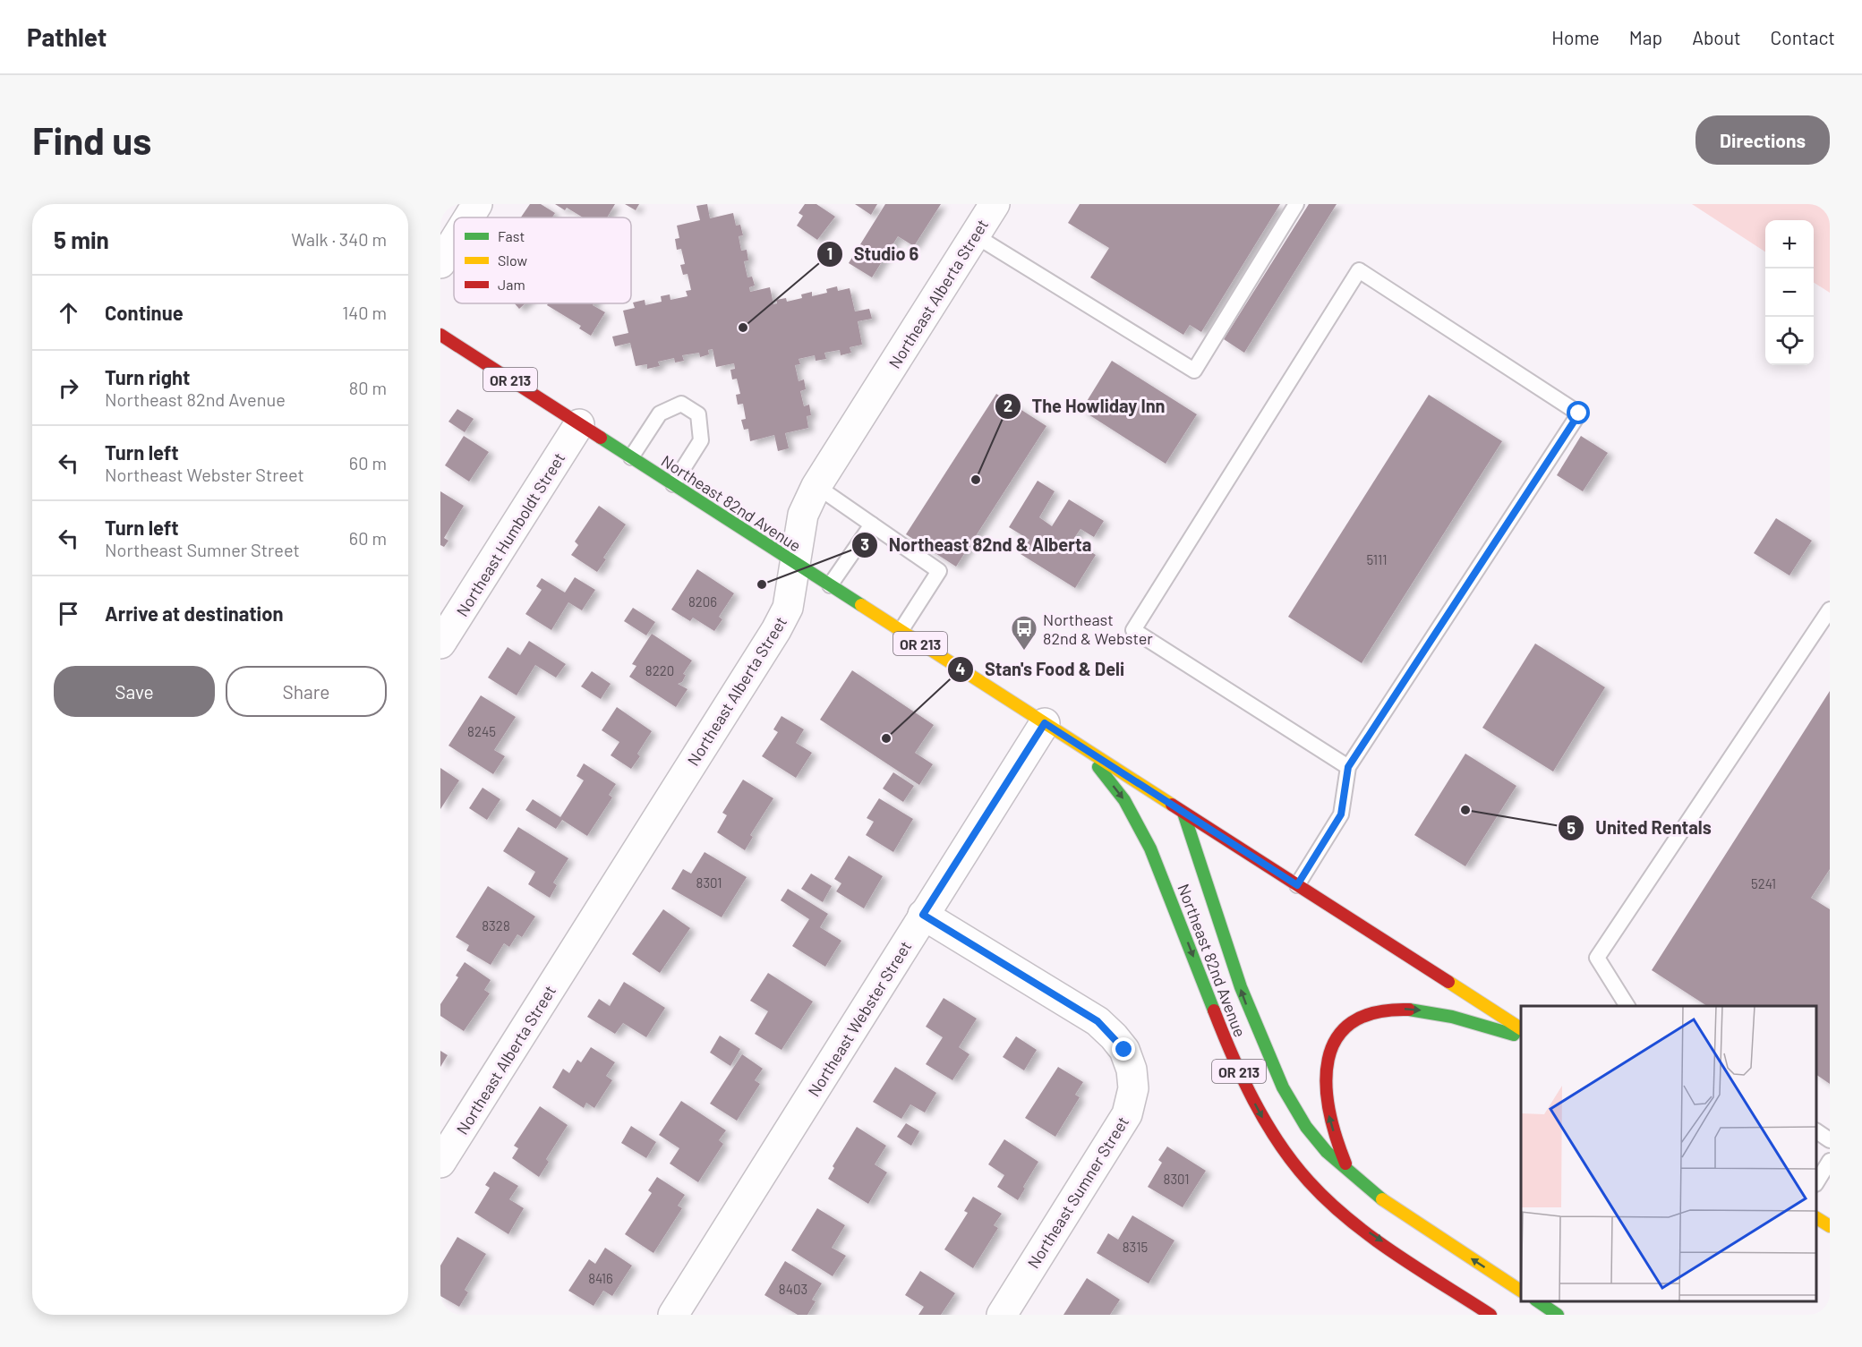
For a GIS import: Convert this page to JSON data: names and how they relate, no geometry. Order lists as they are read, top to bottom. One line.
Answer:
{"streets":{"main road":["OR 213","Northeast 82nd Avenue"],"street":["Northeast Alberta Street","Northeast Humboldt Street","Northeast Webster Street","Northeast Sumner Street"]},"crossings":[["Northeast Alberta Street","Northeast 82nd Avenue"],["Northeast 82nd Avenue","Northeast Humboldt Street"],["Northeast 82nd Avenue","Northeast Webster Street"],["Northeast Webster Street","Northeast Sumner Street"]],"places":{"other":["Studio 6","The Howliday Inn","Northeast 82nd & Alberta","Stan's Food & Deli","United Rentals"],"bus stop":["Northeast 82nd & Webster"]},"house_numbers":["5111","8206","8220","8245","8301","5241","8328","8301","8315","8416","8403"],"legend":["Fast","Slow","Jam"],"page":{"header":"Pathlet","nav":["Home","Map","About","Contact"],"buttons":["Directions",["Save","Share"]],"title":"Find us","heading":["5 min","Walk · 340 m"],"map_buttons":["+","−"],"list":[["Continue","140 m"],["Turn right","Northeast 82nd Avenue","80 m"],["Turn left","Northeast Webster Street","60 m"],["Turn left","Northeast Sumner Street","60 m"],"Arrive at destination"]}}
